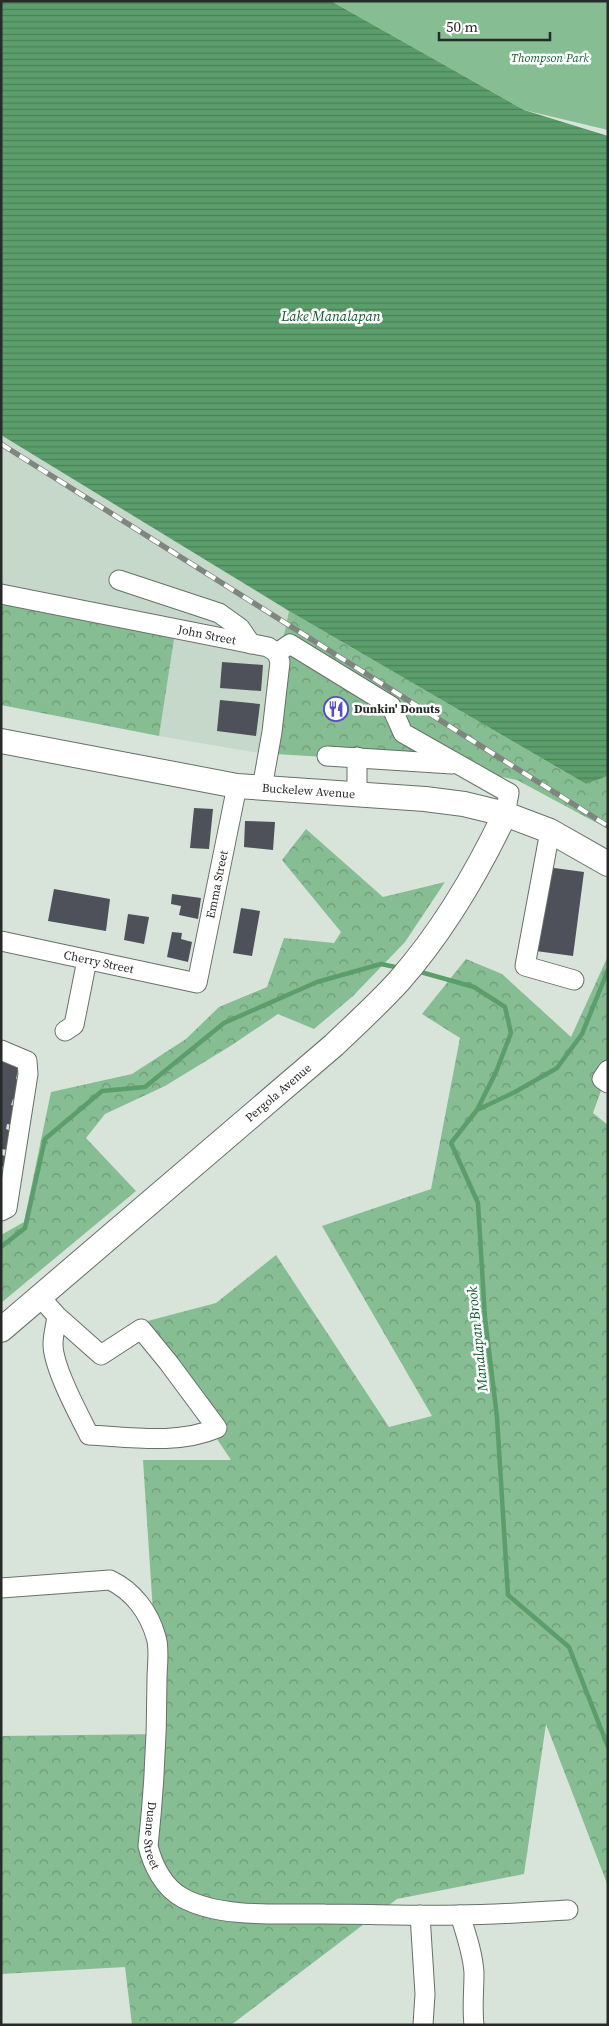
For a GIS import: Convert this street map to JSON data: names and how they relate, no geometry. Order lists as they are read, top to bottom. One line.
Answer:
{"streets":{"main road":["Buckelew Avenue","Pergola Avenue"],"street":["John Street","Emma Street","Cherry Street","Duane Street"]},"crossings":[["Buckelew Avenue","Emma Street"],["Buckelew Avenue","Pergola Avenue"],["Emma Street","Cherry Street"]],"water":["Lake Manalapan","Manalapan Brook"],"parks":["Thompson Park"],"places":{"restaurant":["Dunkin' Donuts"]},"scale_bar":"50 m"}
